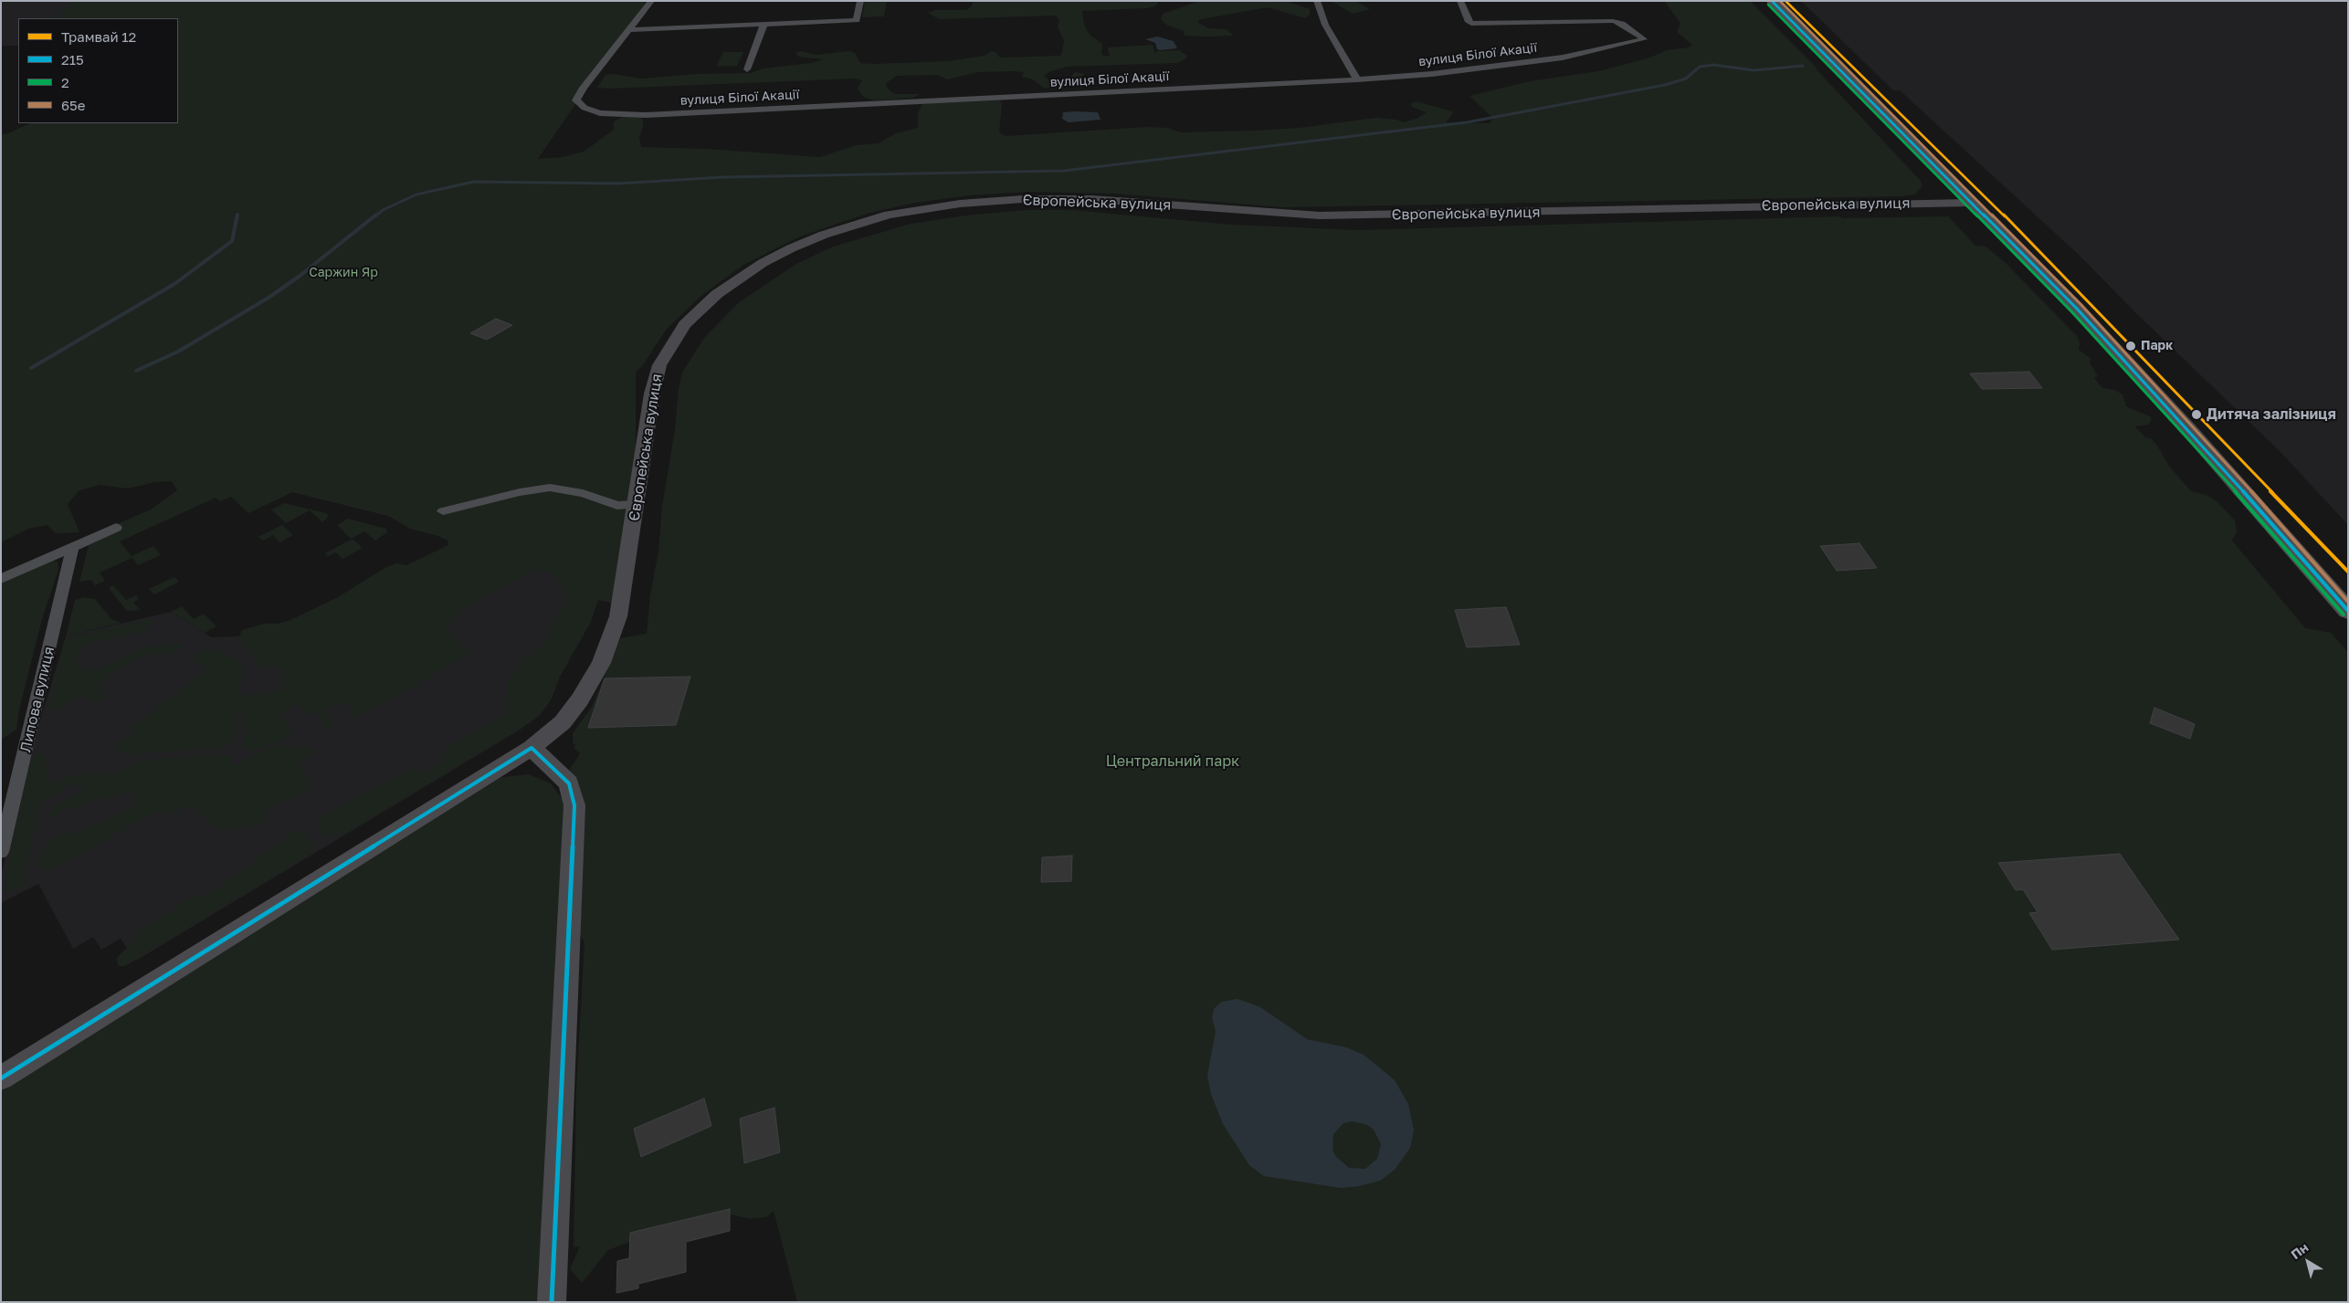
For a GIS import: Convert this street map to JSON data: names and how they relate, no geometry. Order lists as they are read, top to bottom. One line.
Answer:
{"streets":{"main road":["Європейська вулиця"],"street":["вулиця Білої Акації","Липова вулиця"]},"parks":["Саржин Яр","Центральний парк"],"places":["Парк","Дитяча залізниця"],"lines":["tram line 12","transit line 215","transit line 65е","transit line 2"],"legend":["Трамвай 12","215","2","65е"],"north":"top left"}
